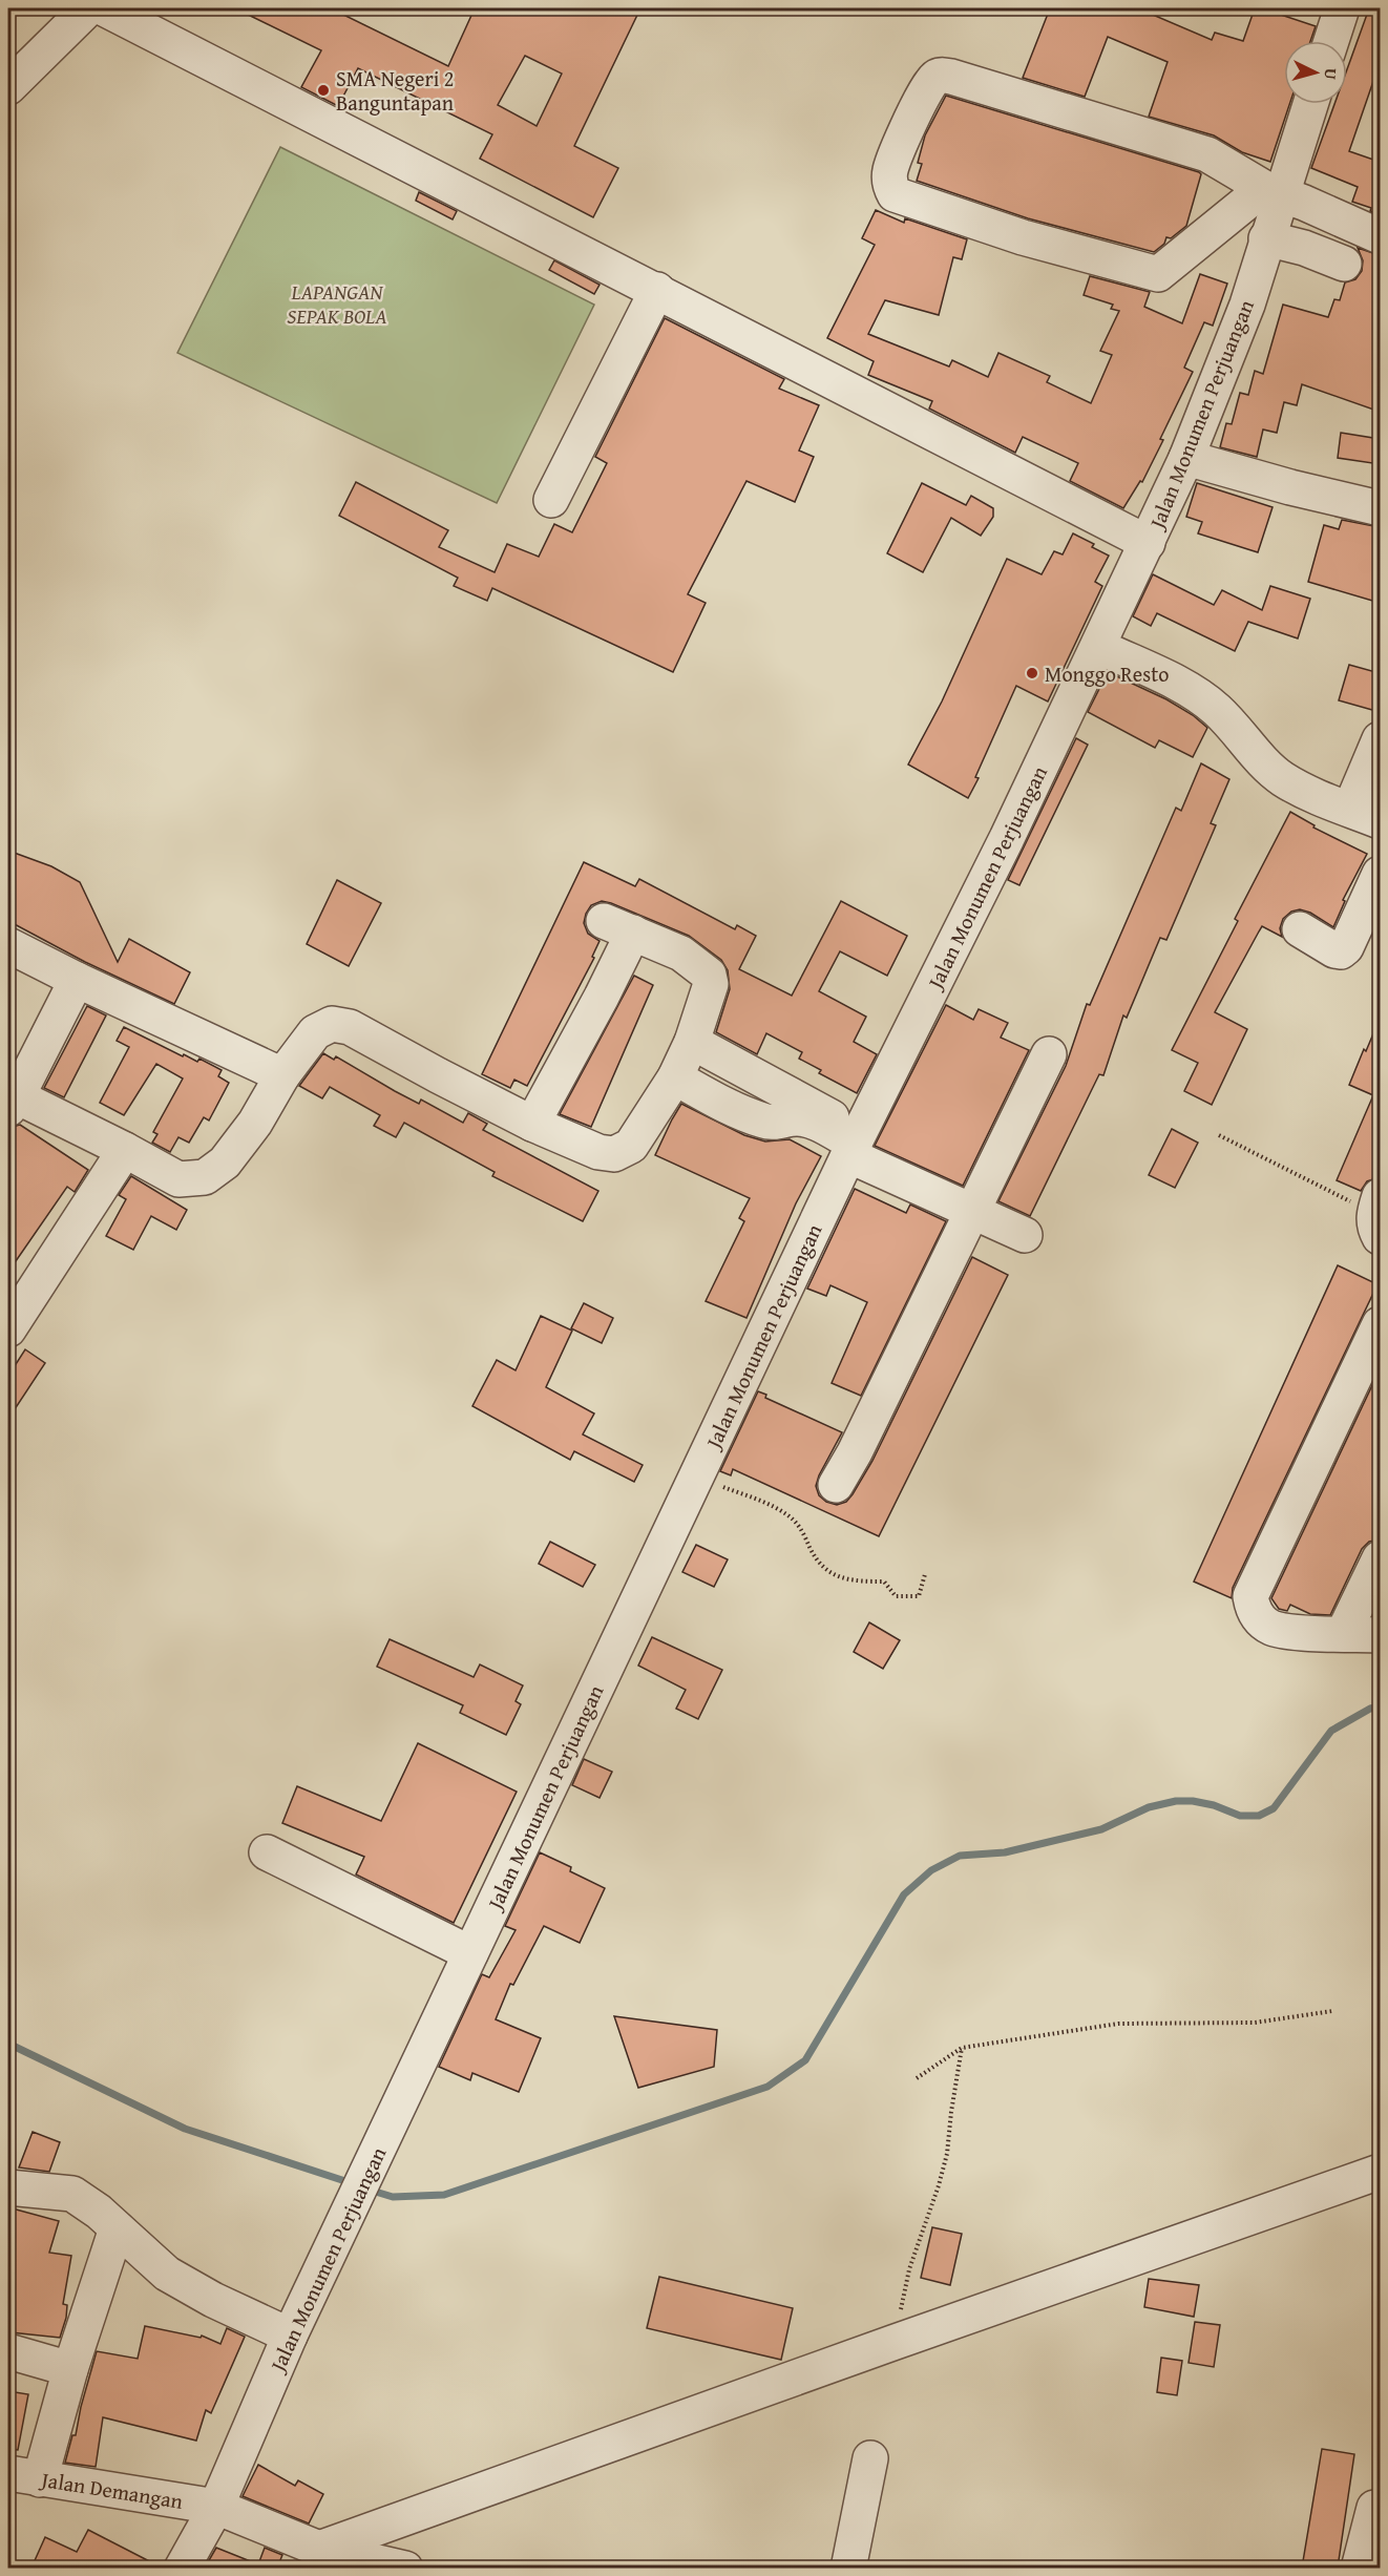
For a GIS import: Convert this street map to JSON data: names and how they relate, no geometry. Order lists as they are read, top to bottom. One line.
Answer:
{"streets":{"street":["Jalan Monumen Perjuangan","Jalan Demangan"]},"crossings":[["Jalan Monumen Perjuangan","Jalan Demangan"]],"parks":["LAPANGAN SEPAK BOLA"],"places":["SMA Negeri 2 Banguntapan","Monggo Resto"],"north":"right"}
